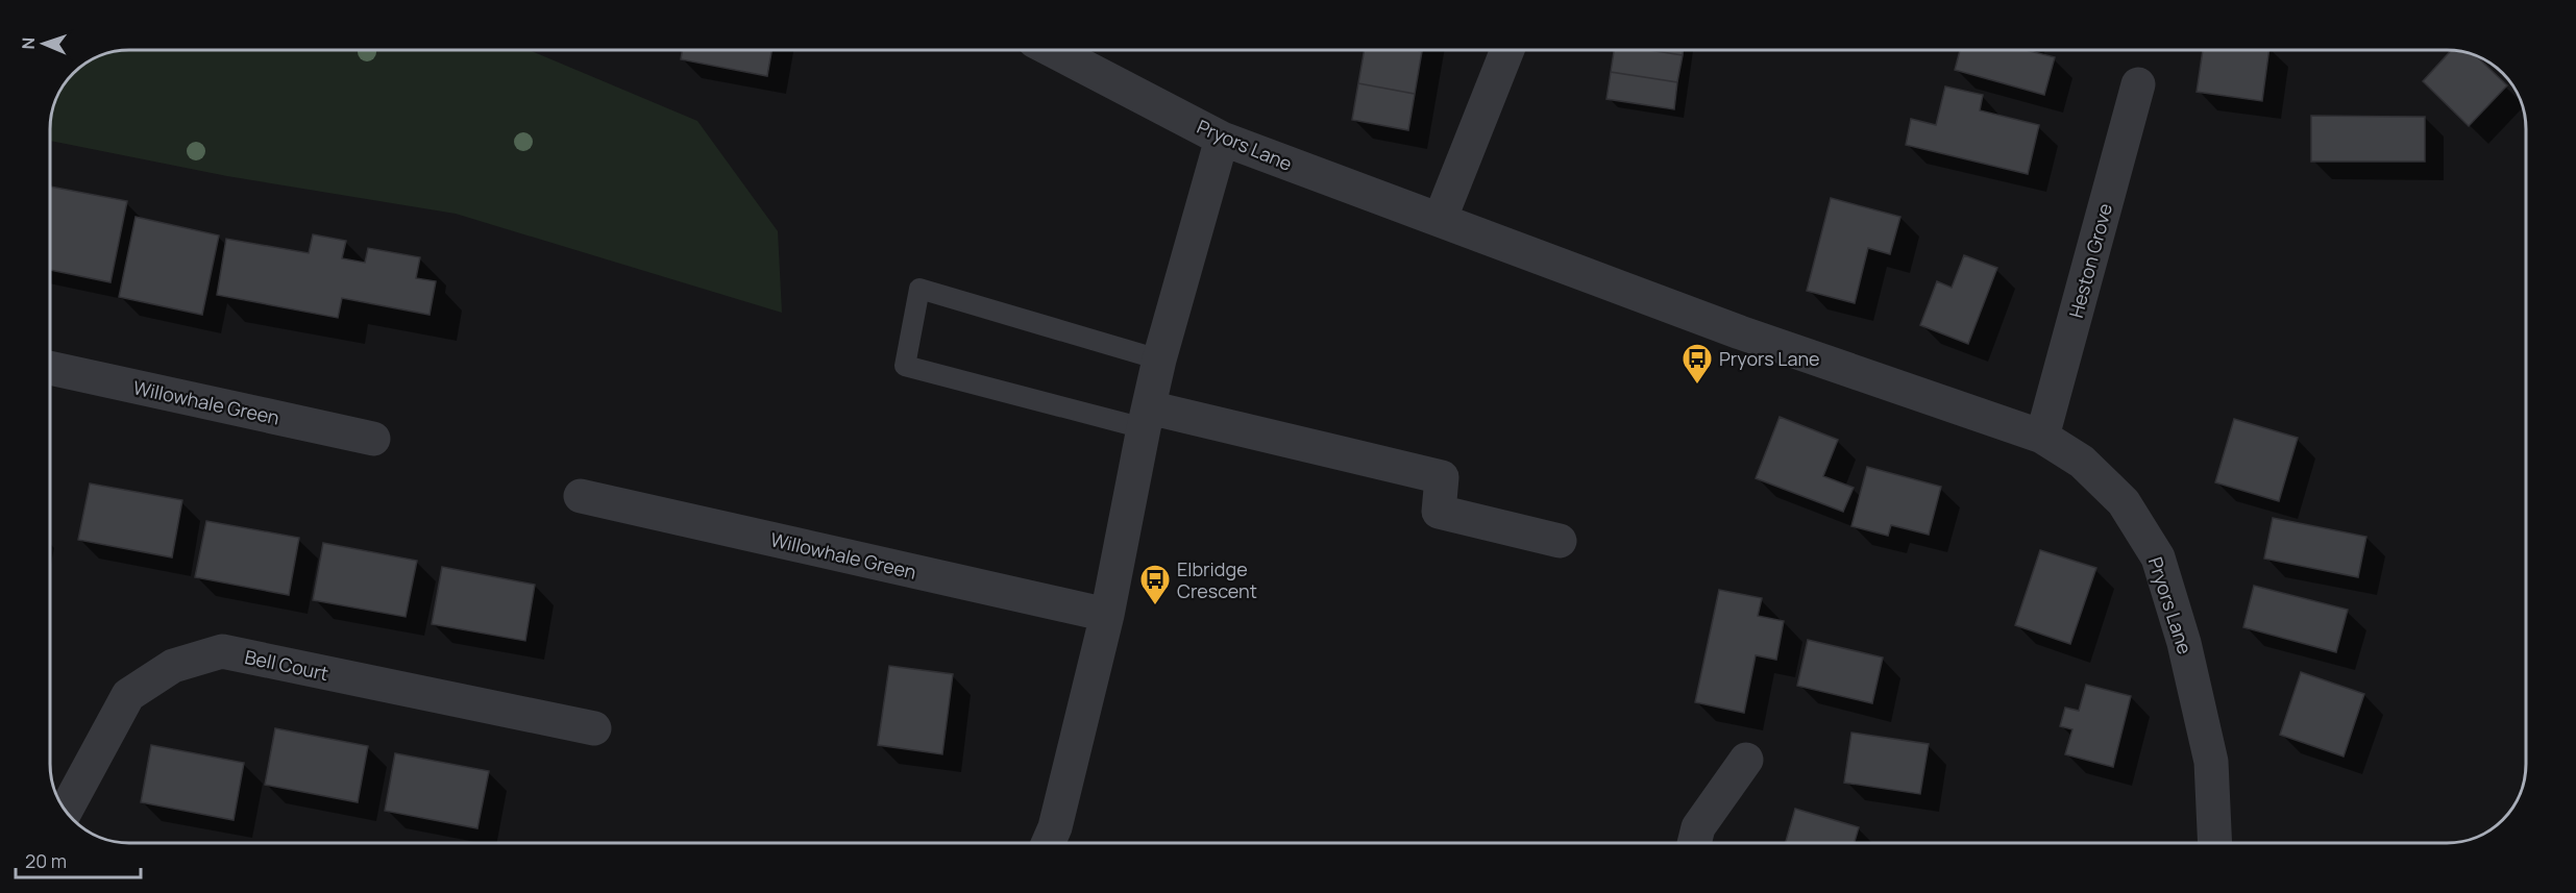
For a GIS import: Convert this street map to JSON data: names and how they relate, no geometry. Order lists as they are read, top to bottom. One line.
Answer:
{"streets":{"street":["Pryors Lane","Heston Grove","Willowhale Green","Bell Court"]},"crossings":[["Pryors Lane","Heston Grove"]],"places":{"bus stop":["Pryors Lane","Elbridge Crescent"]},"scale_bar":"20 m","north":"left"}
